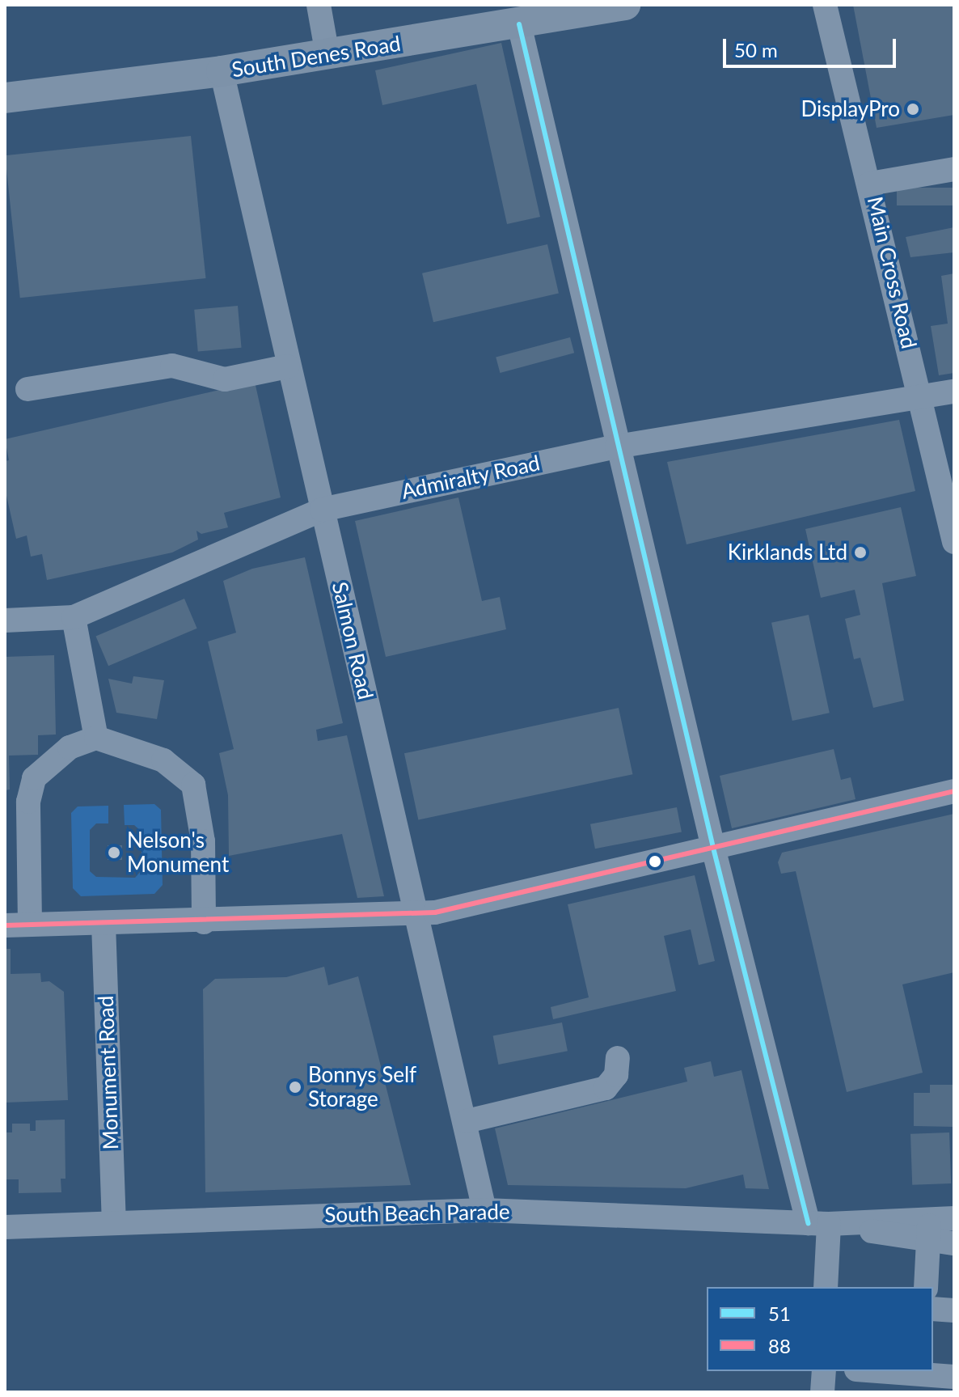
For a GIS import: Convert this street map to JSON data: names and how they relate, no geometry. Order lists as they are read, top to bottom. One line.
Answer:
{"streets":{"main road":["South Denes Road"],"street":["Main Cross Road","Admiralty Road","Salmon Road","Monument Road","South Beach Parade"]},"crossings":[["South Denes Road","Salmon Road"],["Main Cross Road","Admiralty Road"],["Admiralty Road","Salmon Road"],["Salmon Road","South Beach Parade"],["Monument Road","South Beach Parade"]],"places":["DisplayPro","Kirklands Ltd","Nelson's Monument","Bonnys Self Storage"],"lines":["transit line 51","transit line 88"],"legend":["51","88"],"scale_bar":"50 m"}
